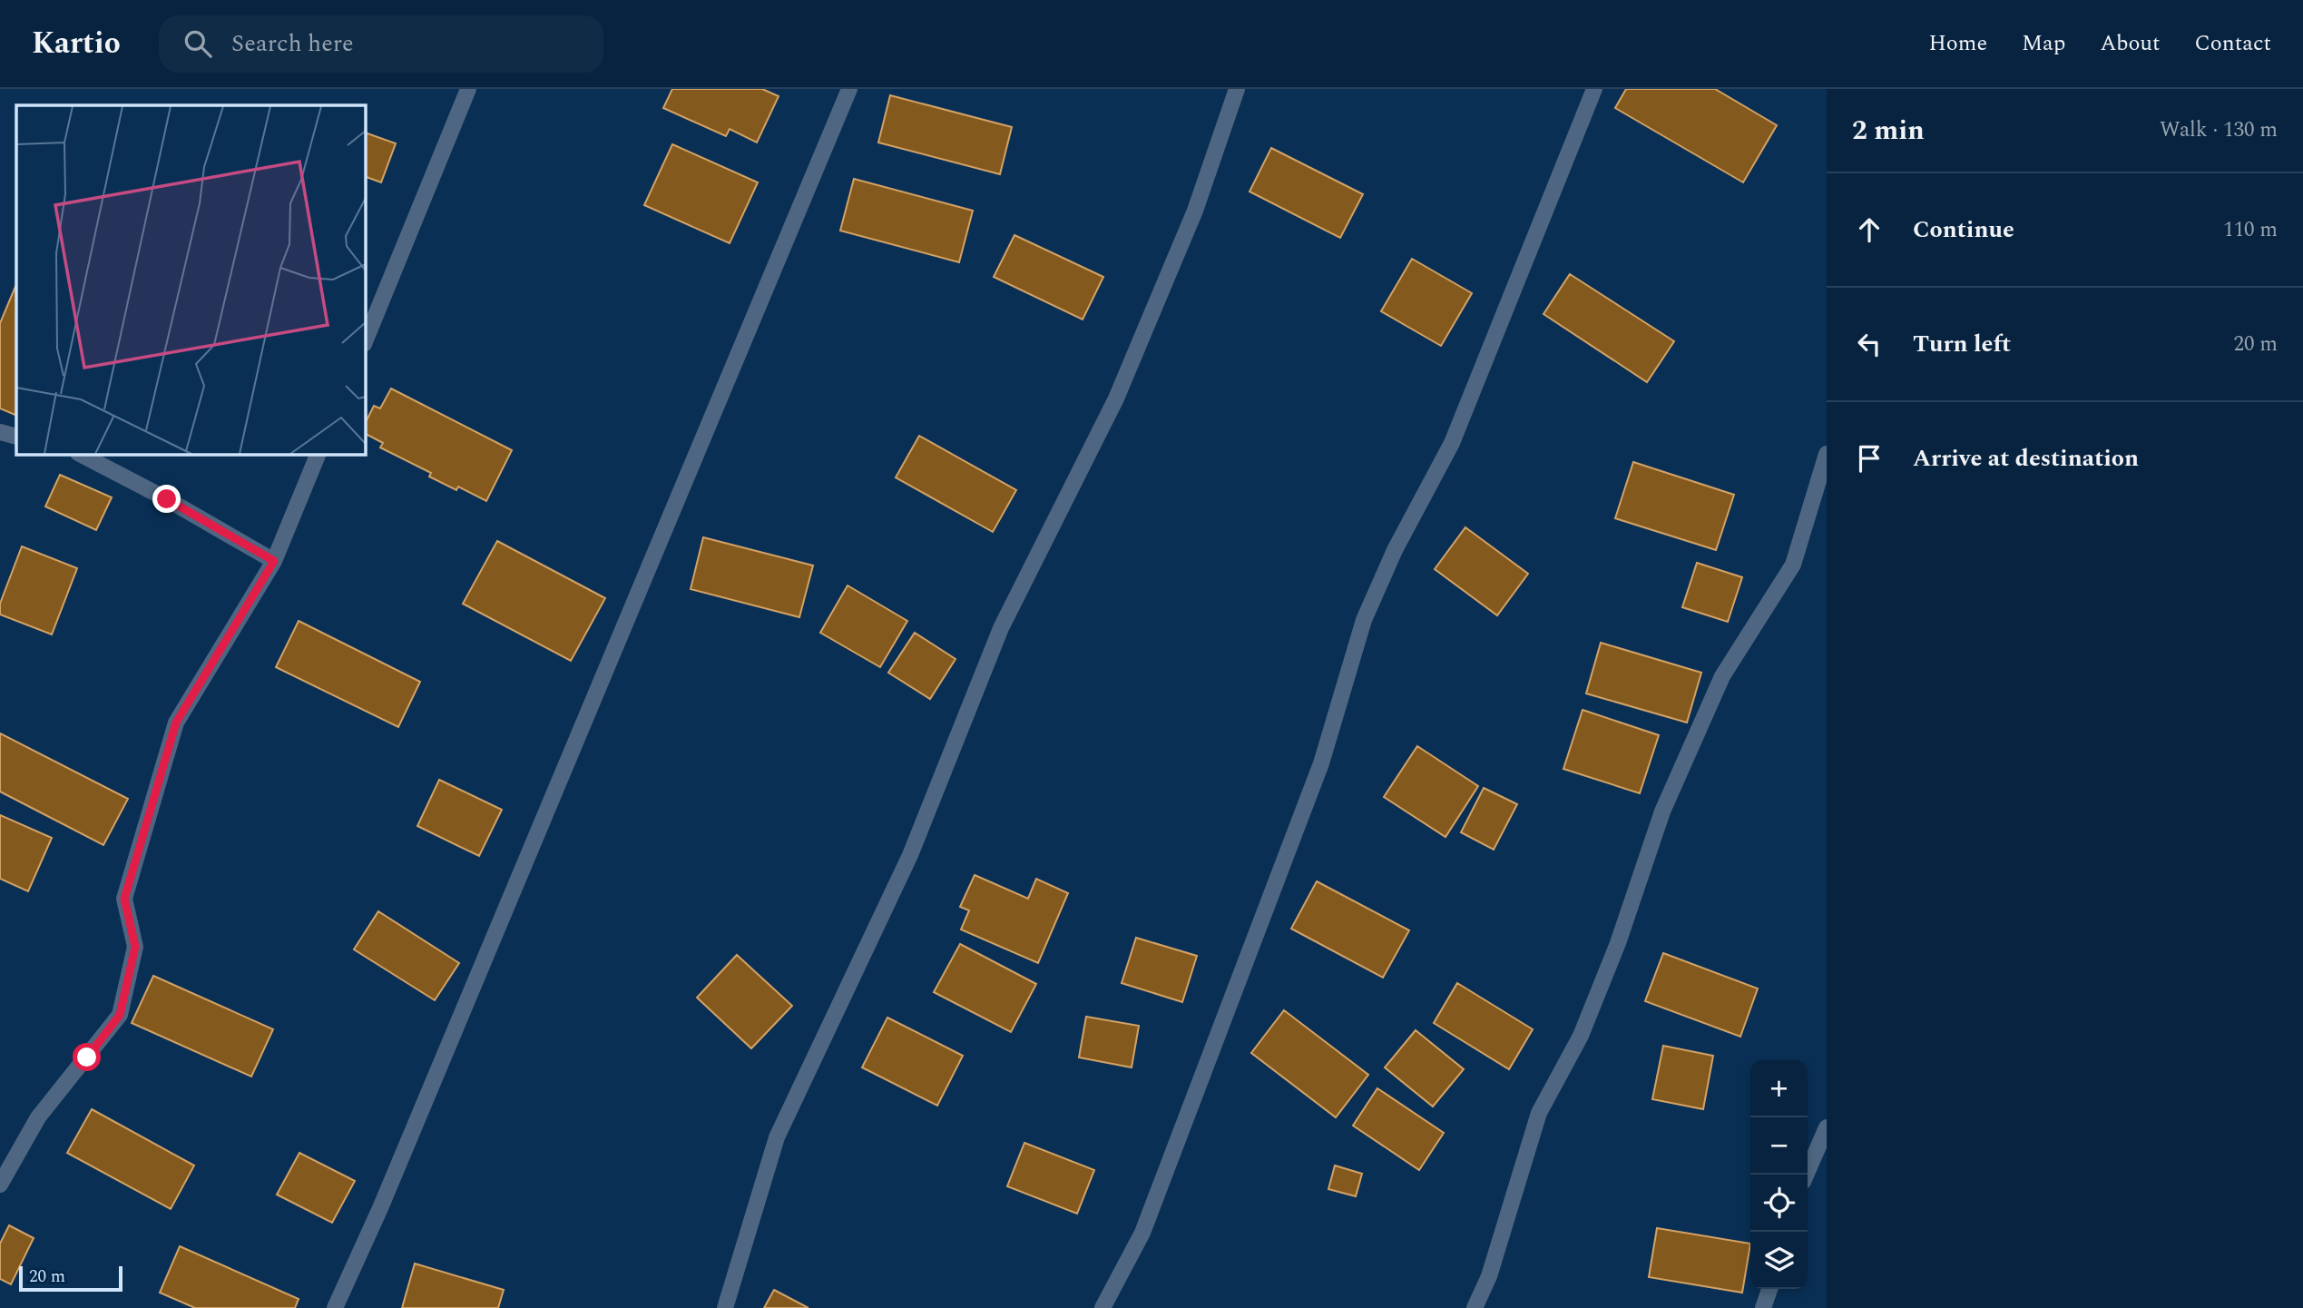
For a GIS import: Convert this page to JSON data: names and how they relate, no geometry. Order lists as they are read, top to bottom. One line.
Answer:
{"scale_bar":"20 m","page":{"header":"Kartio","search":"Search here","nav":["Home","Map","About","Contact"],"heading":["2 min","Walk · 130 m"],"list":[["Continue","110 m"],["Turn left","20 m"],"Arrive at destination"],"map_buttons":["+","−"],"scale":"20 m"}}
